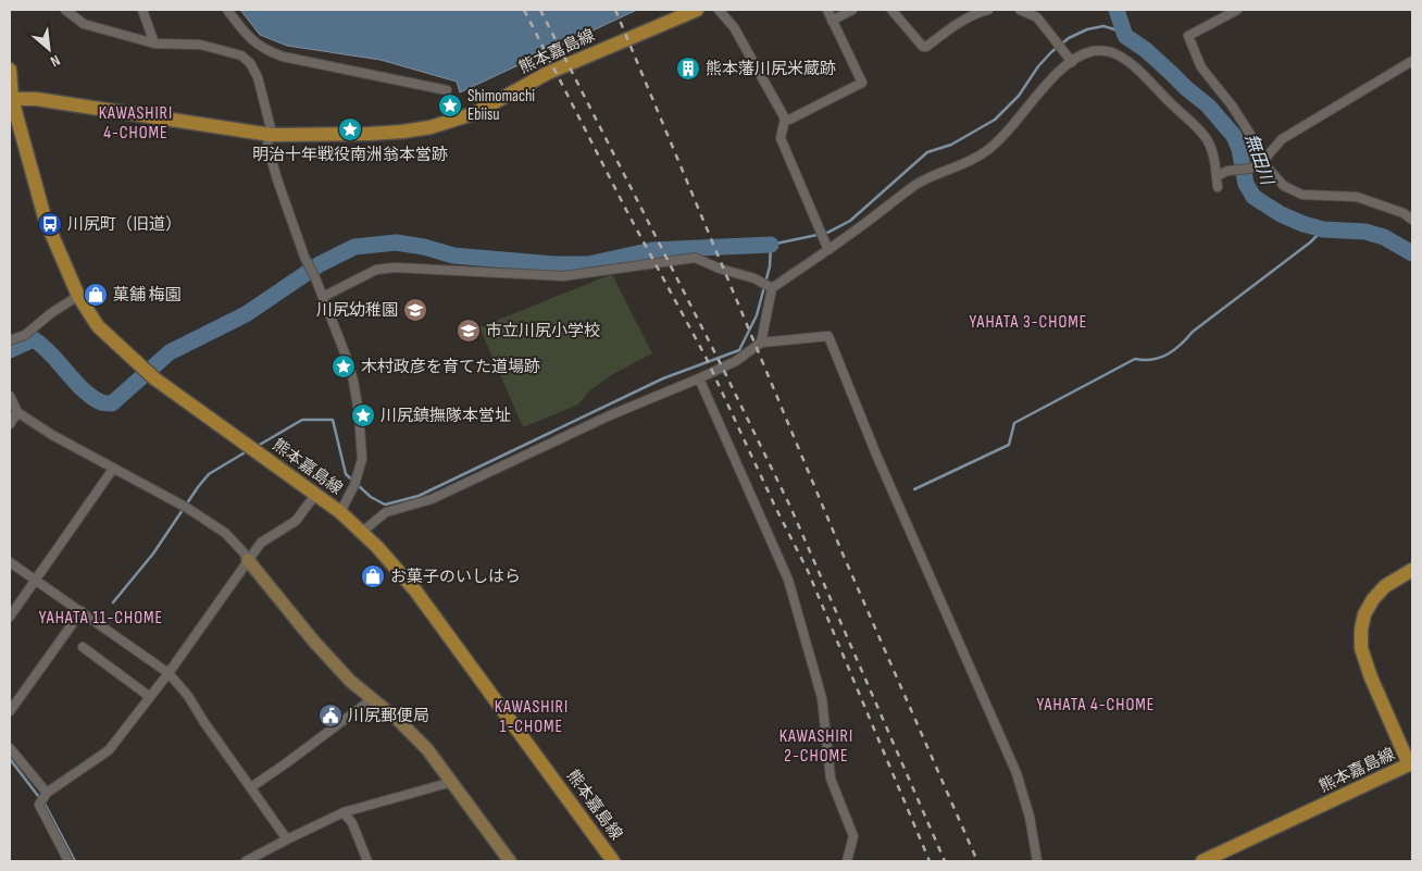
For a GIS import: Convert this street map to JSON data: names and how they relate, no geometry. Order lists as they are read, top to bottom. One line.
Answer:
{"streets":{"main road":["熊本嘉島線"]},"districts":["KAWASHIRI 4-CHOME","YAHATA 3-CHOME","YAHATA 11-CHOME","YAHATA 4-CHOME","KAWASHIRI 1-CHOME","KAWASHIRI 2-CHOME"],"water":["無田川"],"places":{"building":["熊本藩川尻米蔵跡"],"place":["Shimomachi Ebiisu","明治十年戦役南洲翁本営跡","木村政彦を育てた道場跡","川尻鎮撫隊本営址"],"bus stop":["川尻町（旧道）"],"shop":["菓舗 梅園","お菓子のいしはら"],"school or university":["川尻幼稚園","市立川尻小学校"],"public building":["川尻郵便局"]},"north":"bottom right"}
